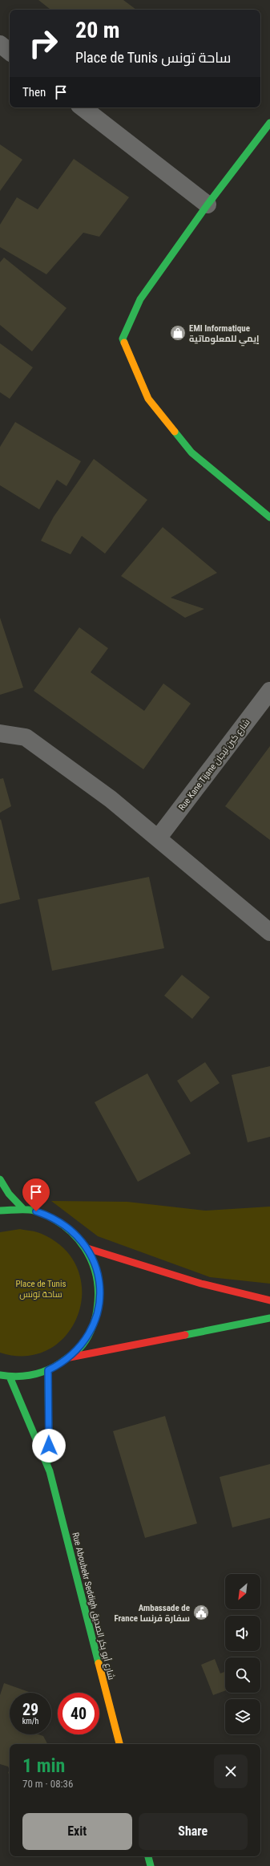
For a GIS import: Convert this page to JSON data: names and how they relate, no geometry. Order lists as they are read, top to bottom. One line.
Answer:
{"streets":{"street":["Rue Kane Tijane شارع كين تيجان","Rue Aboubekr Seddigh شارع أبو بكر الصديق"]},"parks":["Place de Tunis ساحة تونس"],"places":{"shop":["EMI Informatique إيمي للمعلوماتية"],"public building":["Ambassade de France سفارة فرنسا"]},"north":"bottom left","page":{"turn":["20 m","Place de Tunis ساحة تونس"],"then":"Then","speed":"29 km/h","limit":"40","heading":["1 min","70 m · 08:36"],"buttons":["Exit","Share"]}}
